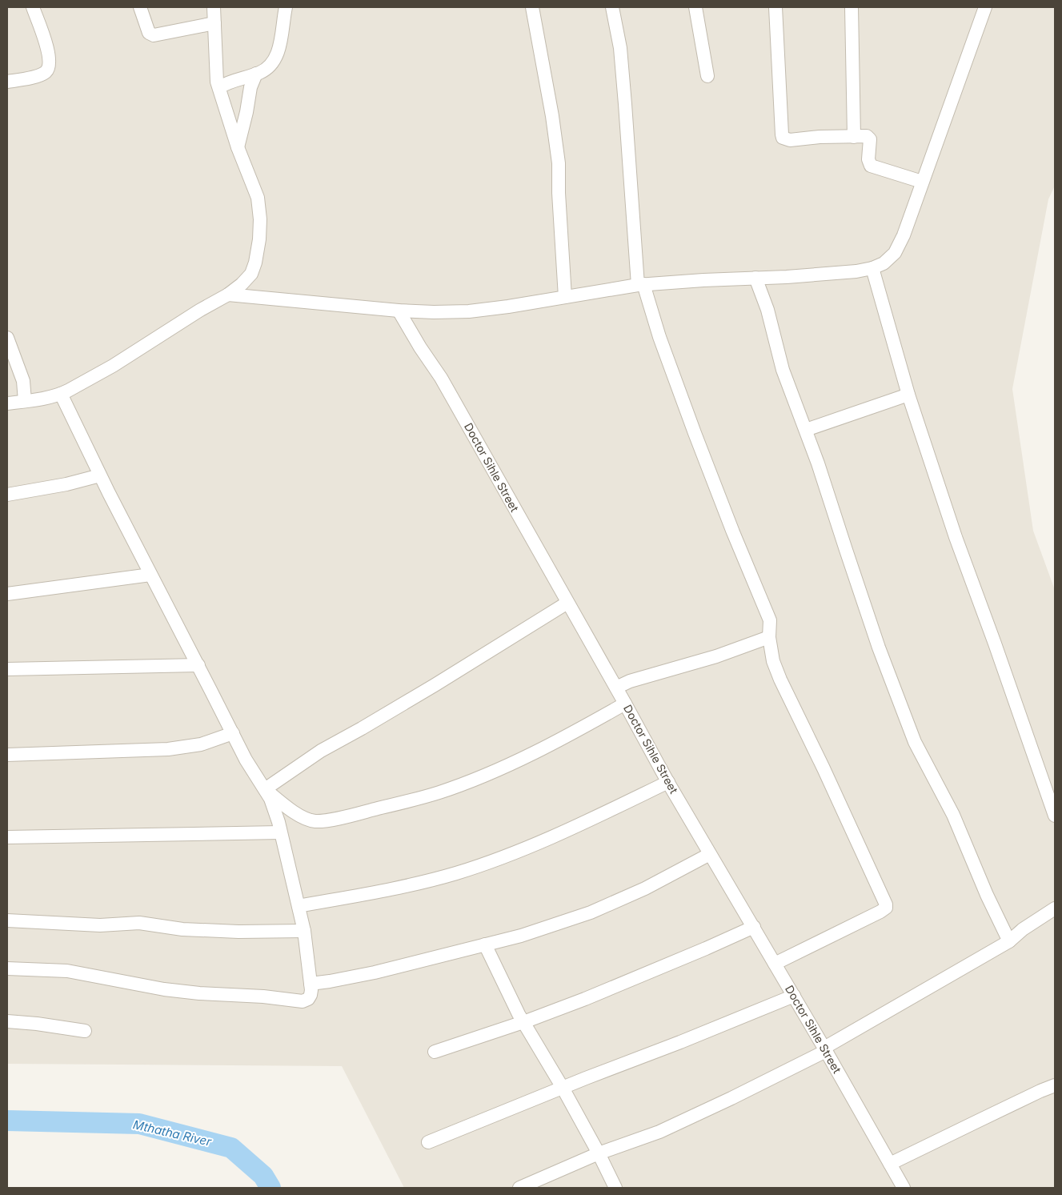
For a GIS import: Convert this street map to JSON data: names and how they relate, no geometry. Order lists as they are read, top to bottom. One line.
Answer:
{"streets":{"street":["Doctor Sihle Street"]},"water":["Mthatha River"]}
